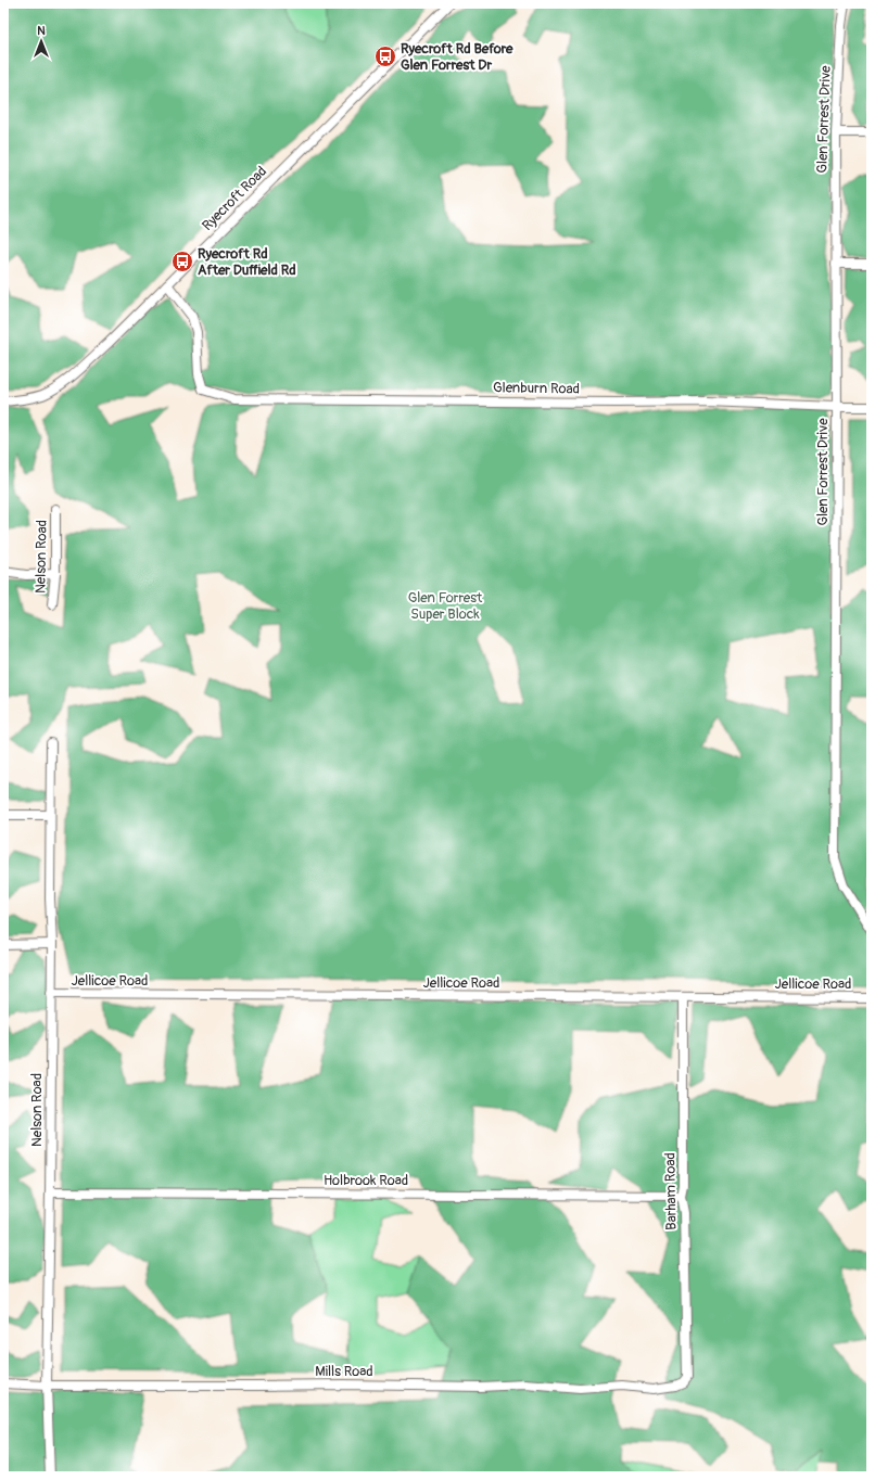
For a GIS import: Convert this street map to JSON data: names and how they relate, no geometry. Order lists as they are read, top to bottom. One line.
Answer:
{"streets":{"street":["Glen Forrest Drive","Ryecroft Road","Glenburn Road","Nelson Road","Jellicoe Road","Holbrook Road","Barham Road","Mills Road"]},"crossings":[["Glen Forrest Drive","Glenburn Road"],["Ryecroft Road","Glenburn Road"],["Nelson Road","Jellicoe Road"],["Nelson Road","Holbrook Road"],["Nelson Road","Mills Road"],["Jellicoe Road","Barham Road"],["Holbrook Road","Barham Road"],["Barham Road","Mills Road"]],"parks":["Glen Forrest Super Block"],"places":{"bus stop":["Ryecroft Rd Before Glen Forrest Dr","Ryecroft Rd After Duffield Rd"]},"north":"top"}
